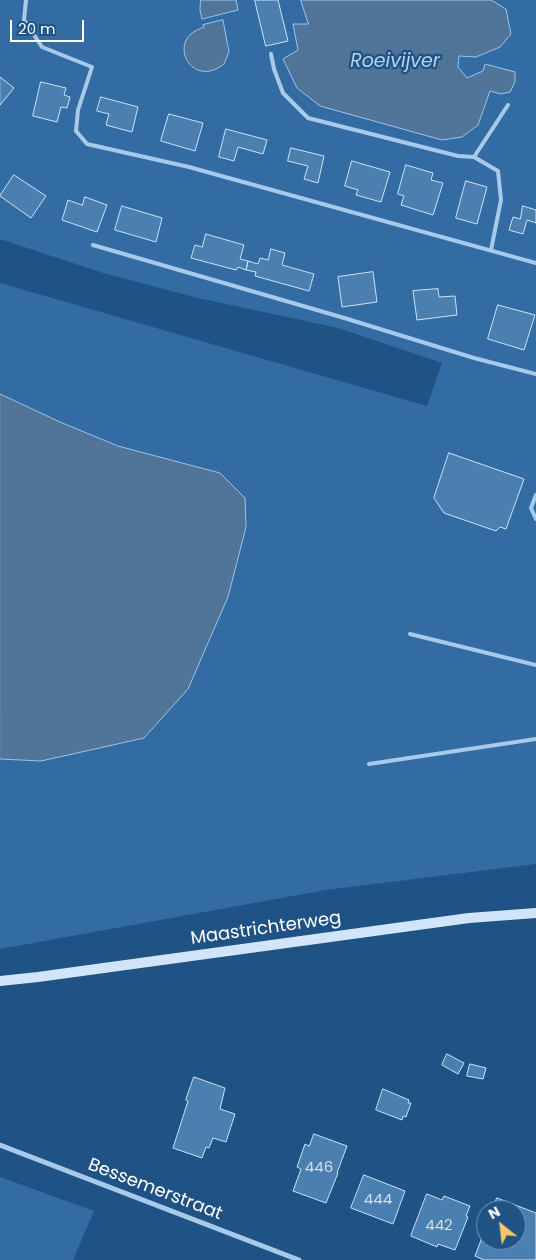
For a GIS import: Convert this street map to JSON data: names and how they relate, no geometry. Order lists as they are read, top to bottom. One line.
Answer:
{"streets":{"main road":["Maastrichterweg"],"street":["Bessemerstraat"]},"water":["Roeivijver"],"house_numbers":["446","444","442"],"scale_bar":"20 m","north":"top left"}
